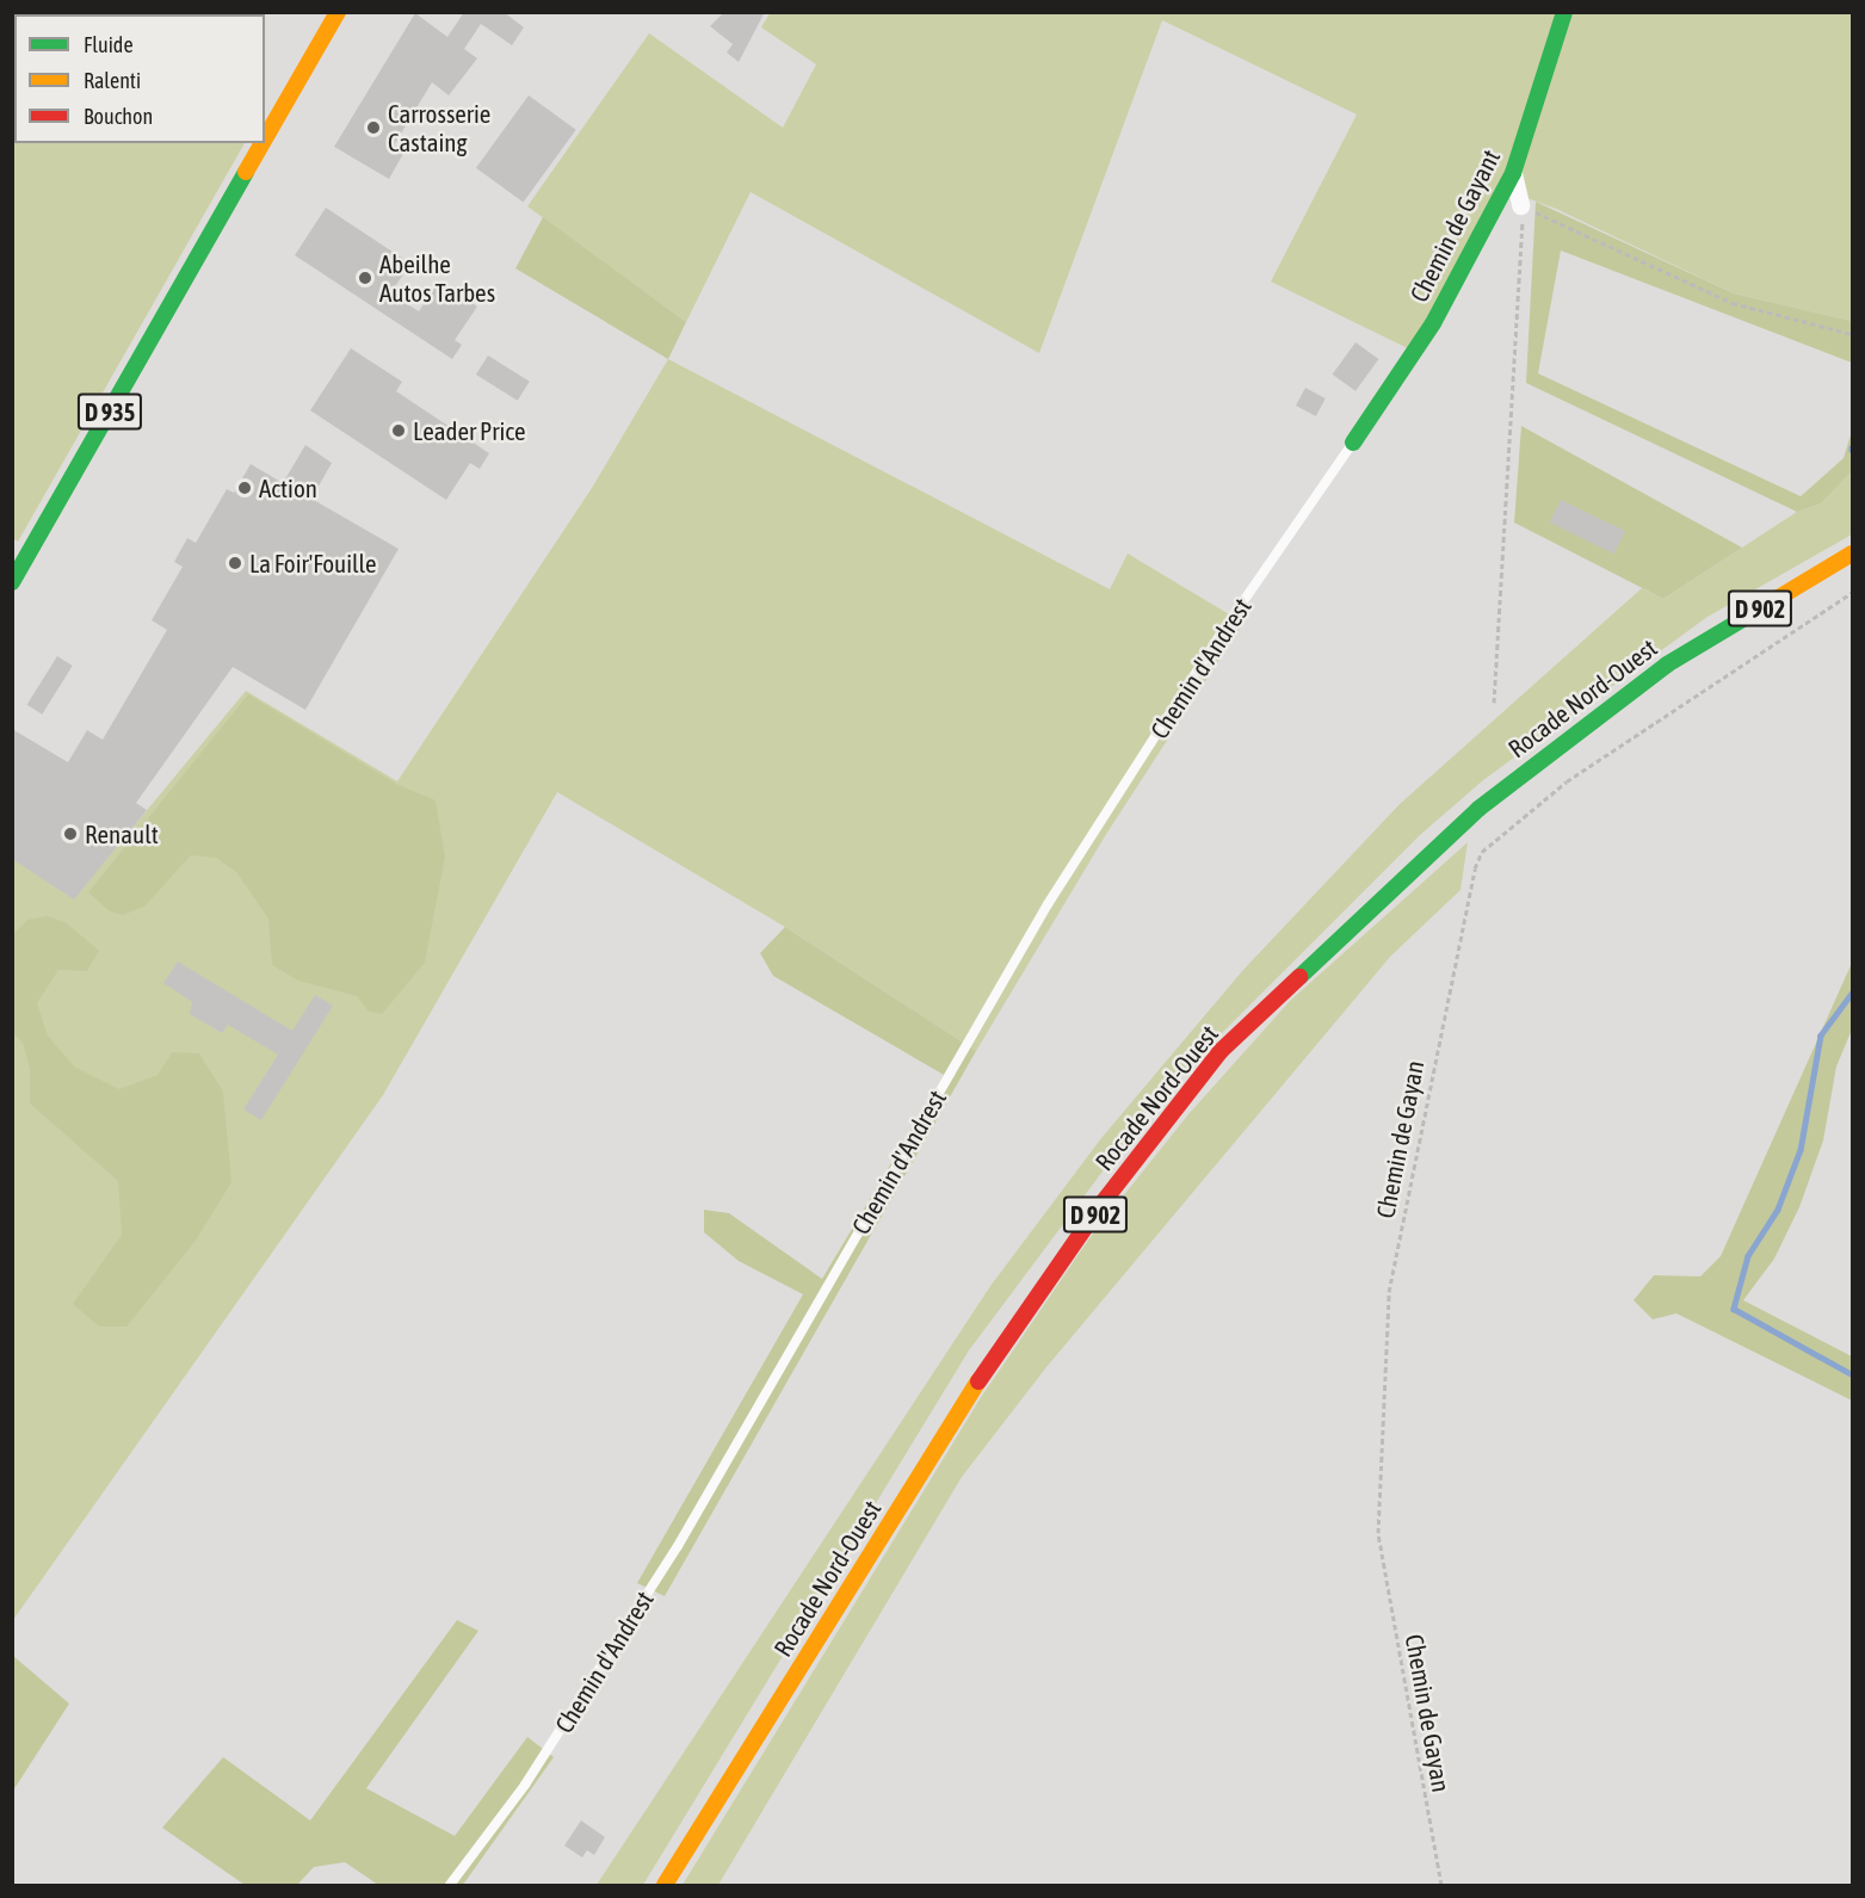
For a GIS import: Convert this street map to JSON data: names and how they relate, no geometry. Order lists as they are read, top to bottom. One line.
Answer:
{"streets":{"main road":["Chemin de Gayant","D 935","D 902","Rocade Nord-Ouest"],"lane":["Chemin d'Andrest"],"path":["Chemin de Gayan"]},"crossings":[["Chemin de Gayant","Chemin d'Andrest"]],"places":["Carrosserie Castaing","Abeilhe Autos Tarbes","Leader Price","Action","La Foir'Fouille","Renault"],"legend":["Fluide","Ralenti","Bouchon"]}
